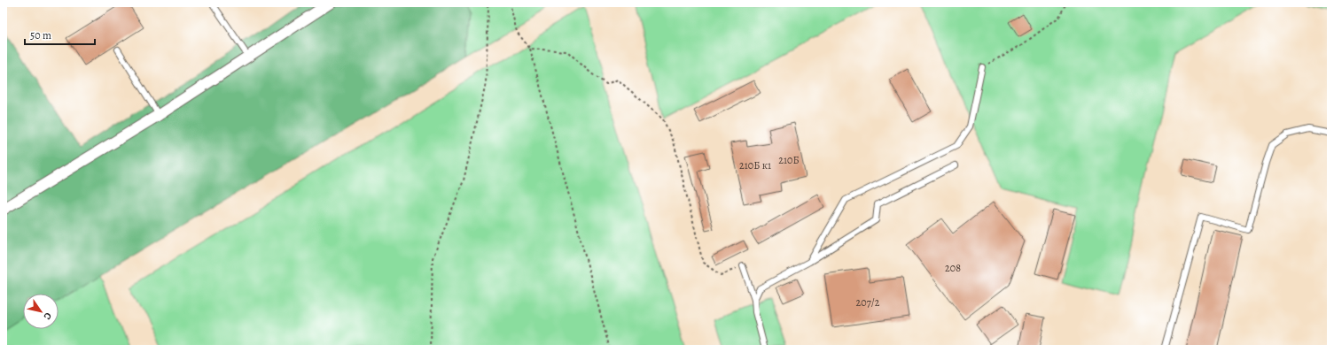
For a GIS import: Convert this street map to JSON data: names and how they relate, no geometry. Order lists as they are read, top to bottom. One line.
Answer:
{"house_numbers":["210Б","210Б к1","208","207/2"],"scale_bar":"50 m","north":"bottom right"}
